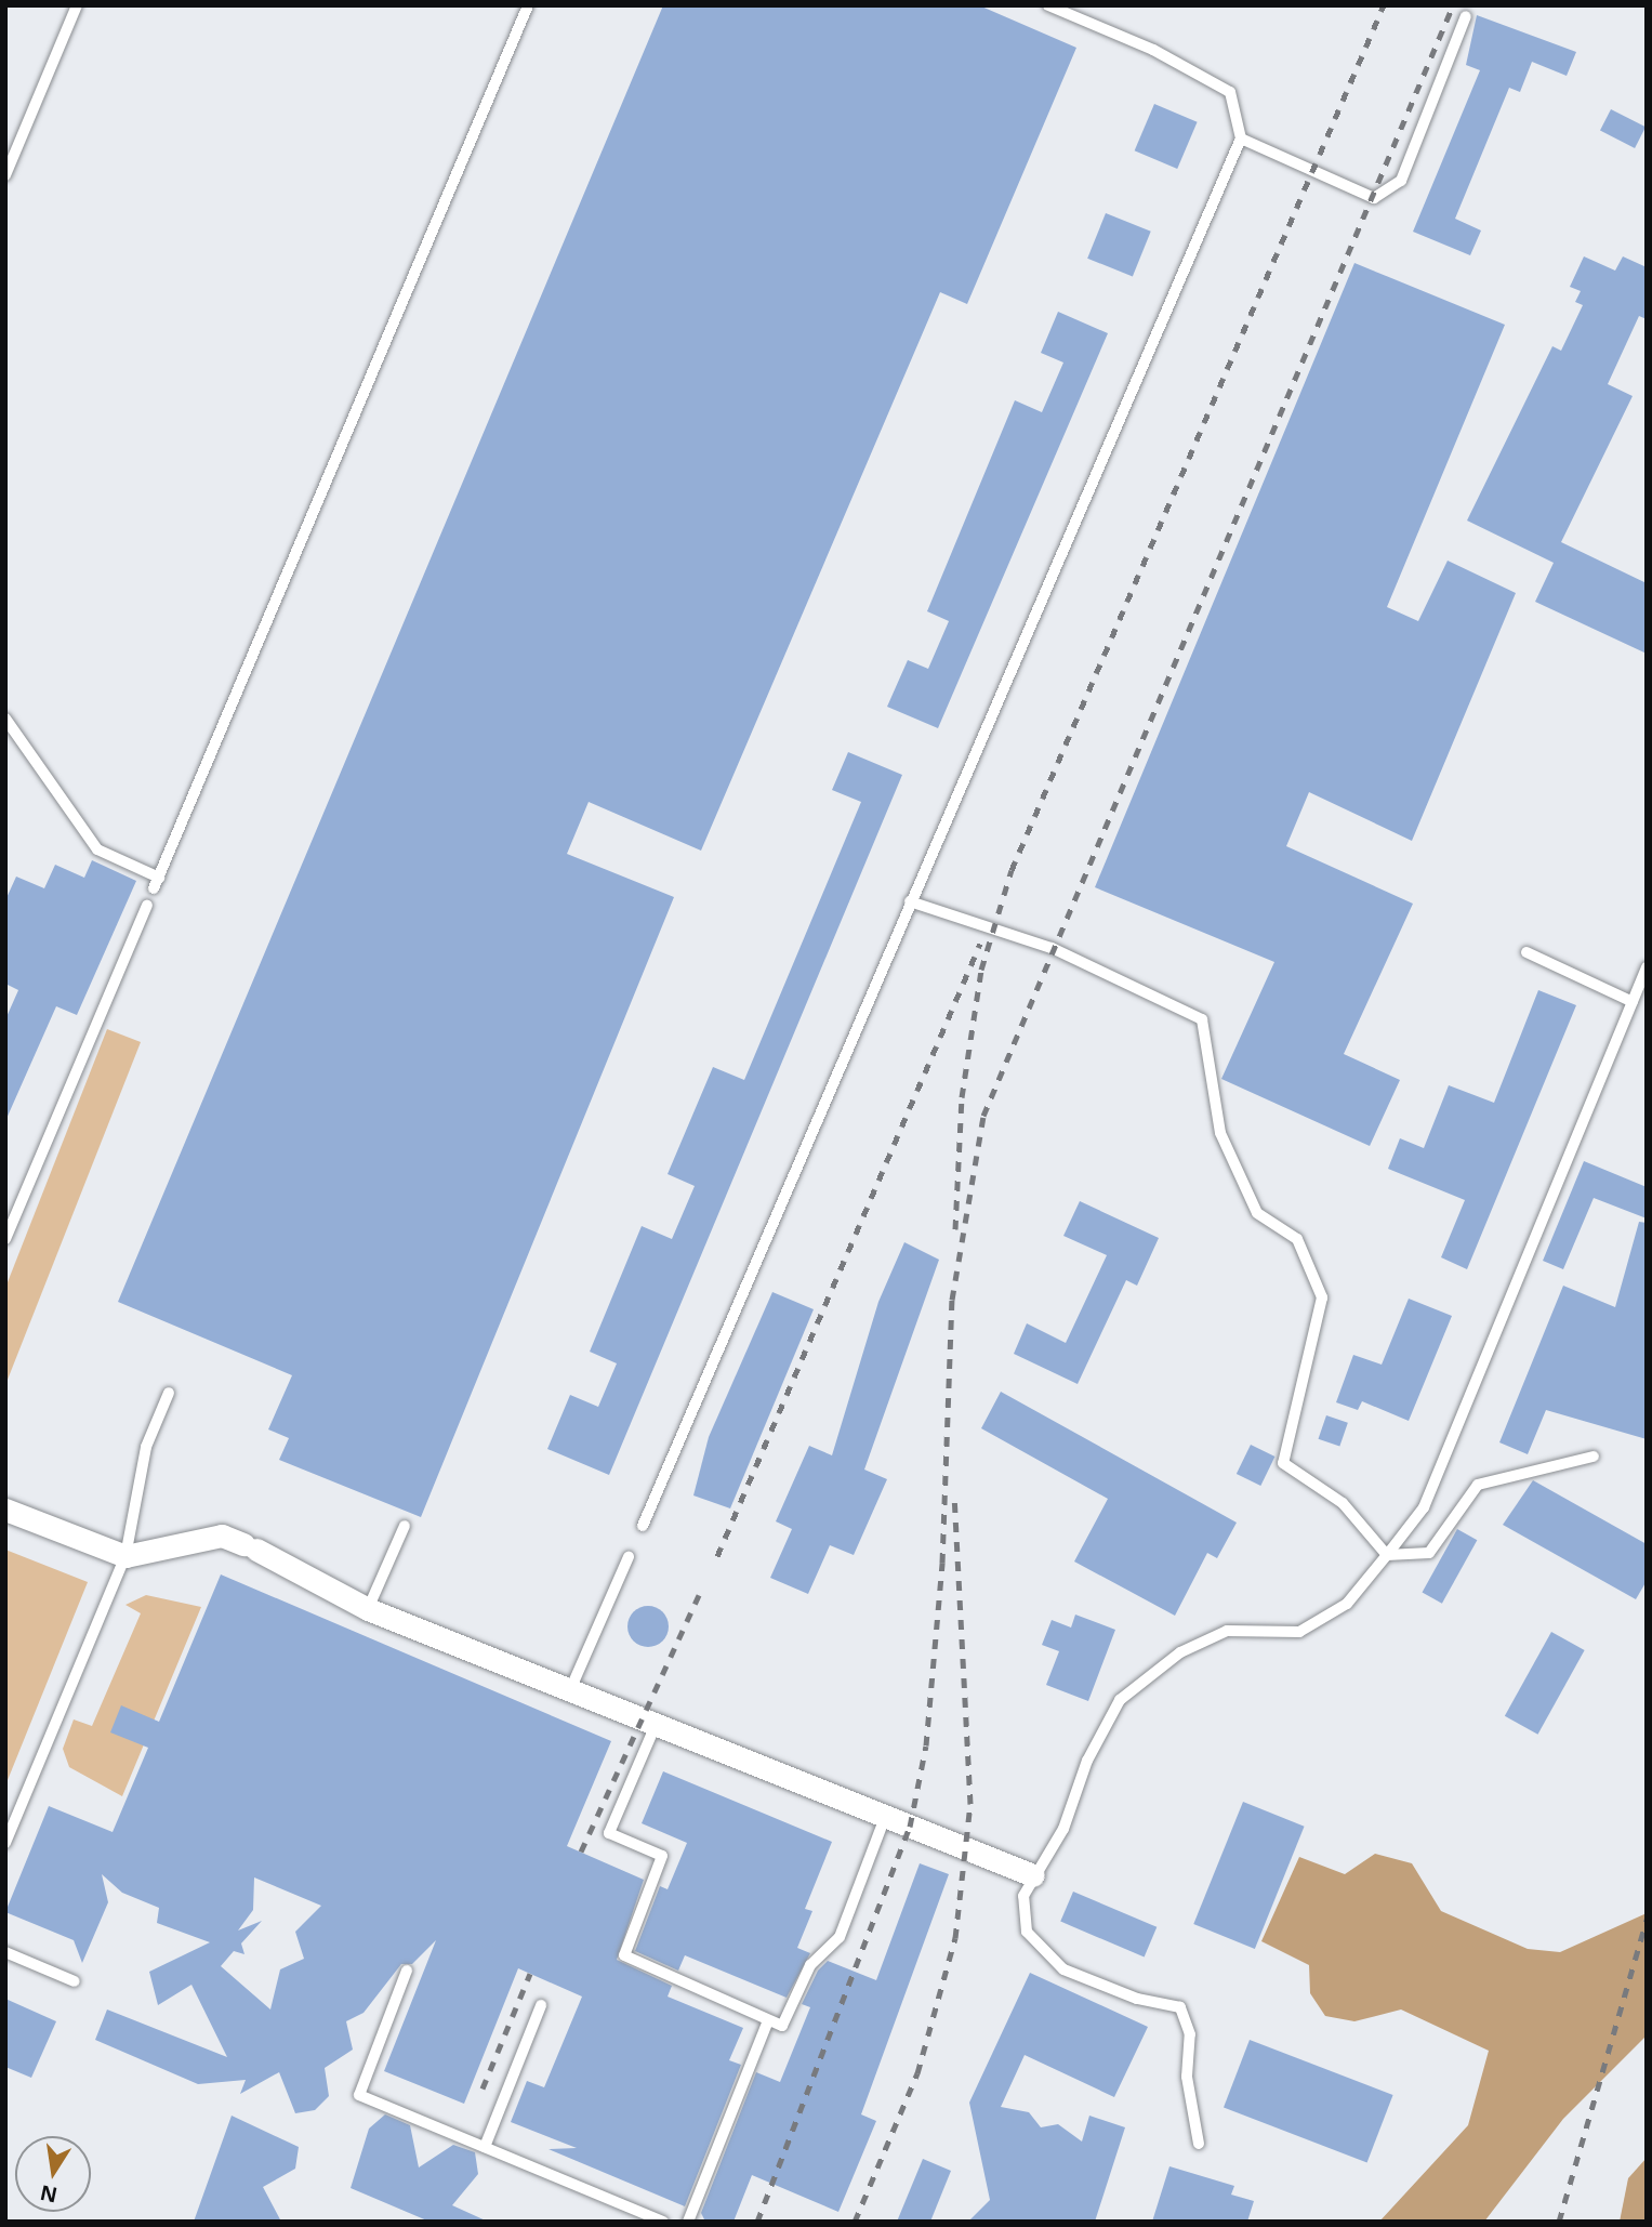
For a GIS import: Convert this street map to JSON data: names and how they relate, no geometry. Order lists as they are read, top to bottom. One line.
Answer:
{"north":"bottom"}
